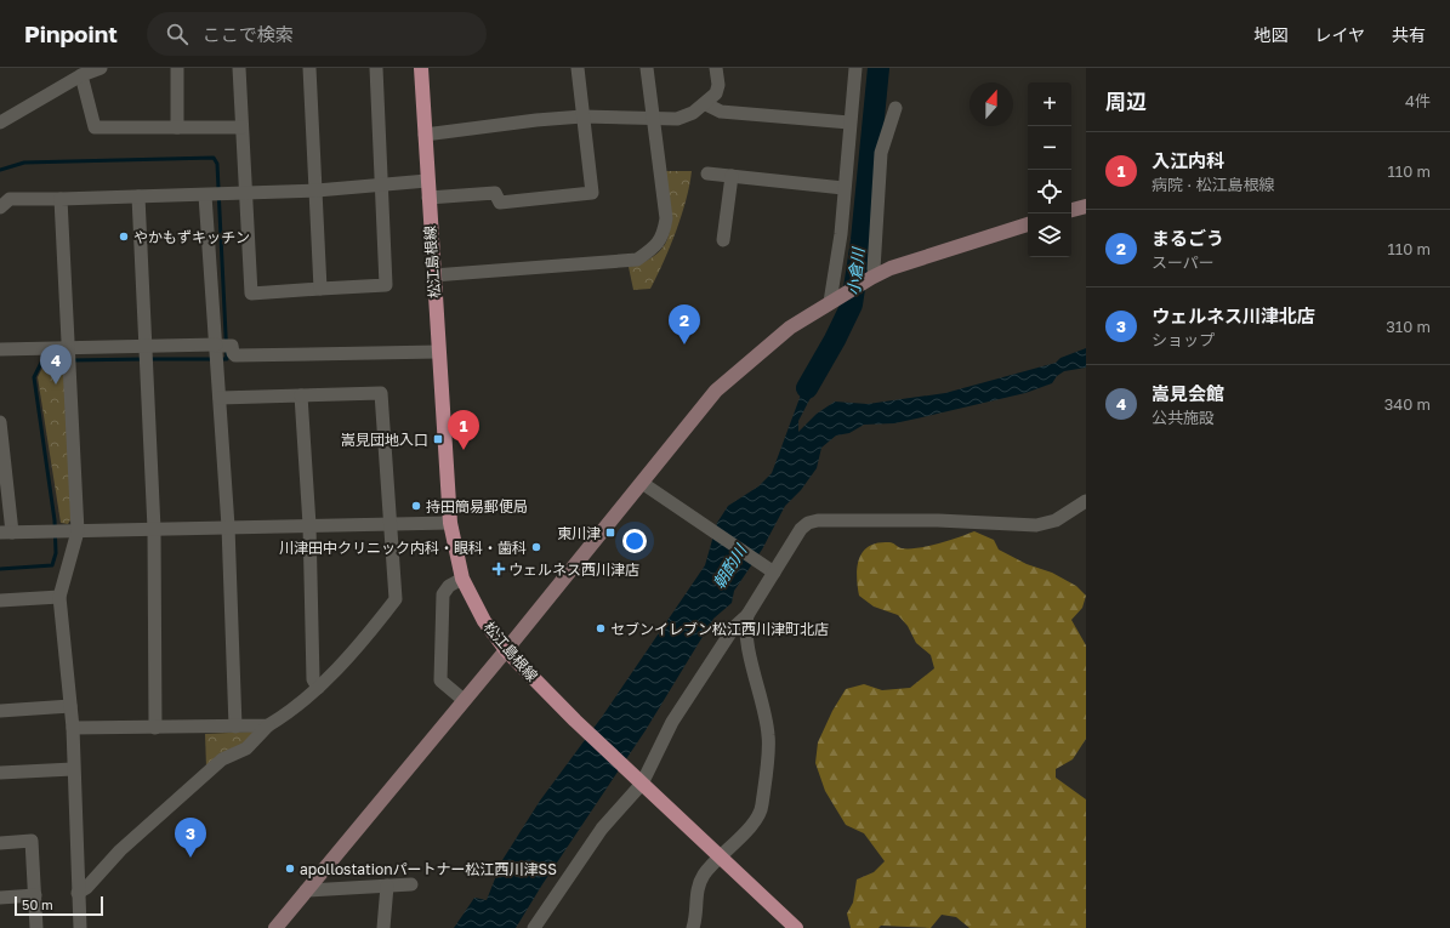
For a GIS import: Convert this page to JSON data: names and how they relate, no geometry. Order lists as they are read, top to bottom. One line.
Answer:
{"streets":{"main road":["松江島根線"]},"water":["小倉川","朝酌川"],"places":{"other":["やかもずキッチン","持田簡易郵便局","川津田中クリニック内科・眼科・歯科","セブンイレブン松江西川津町北店","apollostationパートナー松江西川津SS"],"transit":["嵩見団地入口","東川津"],"health":["ウェルネス西川津店"]},"scale_bar":"50 m","north":"top","page":{"header":"Pinpoint","search":"ここで検索","nav":["地図","レイヤ","共有"],"heading":["周辺","4件"],"map_buttons":["+","−"],"list":[{"mark":"1","name":"入江内科","note":"病院 · 松江島根線","value":"110 m"},{"mark":"2","name":"まるごう","note":"スーパー","value":"110 m"},{"mark":"3","name":"ウェルネス川津北店","note":"ショップ","value":"310 m"},{"mark":"4","name":"嵩見会館","note":"公共施設","value":"340 m"}],"pins":["2","4","1","3"],"scale":"50 m"}}
